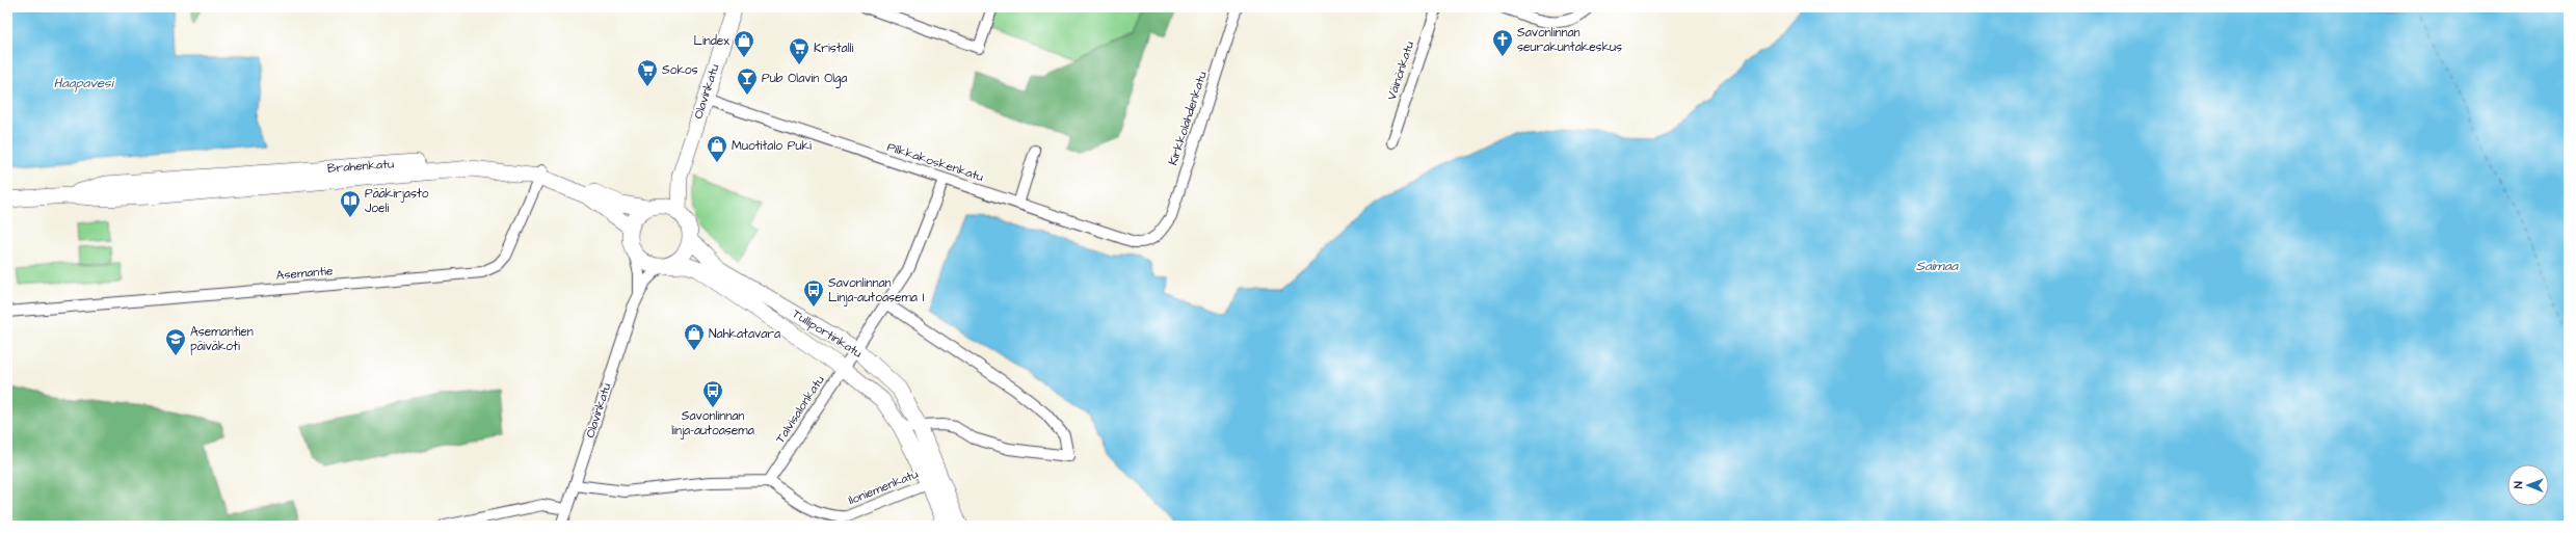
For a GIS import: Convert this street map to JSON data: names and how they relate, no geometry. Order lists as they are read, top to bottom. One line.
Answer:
{"streets":{"main road":["Olavinkatu","Brahenkatu","Tulliportinkatu"],"street":["Väinönkatu","Kirkkolahdenkatu","Pilkkakoskenkatu","Asemantie","Talvisalonkatu","Iloniemenkatu"]},"crossings":[["Olavinkatu","Pilkkakoskenkatu"],["Olavinkatu","Brahenkatu"],["Olavinkatu","Tulliportinkatu"],["Kirkkolahdenkatu","Pilkkakoskenkatu"],["Pilkkakoskenkatu","Talvisalonkatu"],["Brahenkatu","Asemantie"],["Brahenkatu","Tulliportinkatu"],["Tulliportinkatu","Talvisalonkatu"],["Tulliportinkatu","Iloniemenkatu"],["Talvisalonkatu","Iloniemenkatu"]],"water":["Haapavesi","Saimaa"],"places":{"church":["Savonlinnan seurakuntakeskus"],"shop":["Lindex","Muotitalo Puki","Nahkatavara"],"supermarket":["Kristalli","Sokos"],"bar":["Pub Olavin Olga"],"library":["Pääkirjasto Joeli"],"bus stop":["Savonlinnan Linja-autoasema I","Savonlinnan linja-autoasema"],"school or university":["Asemantien päiväkoti"]},"north":"left"}
